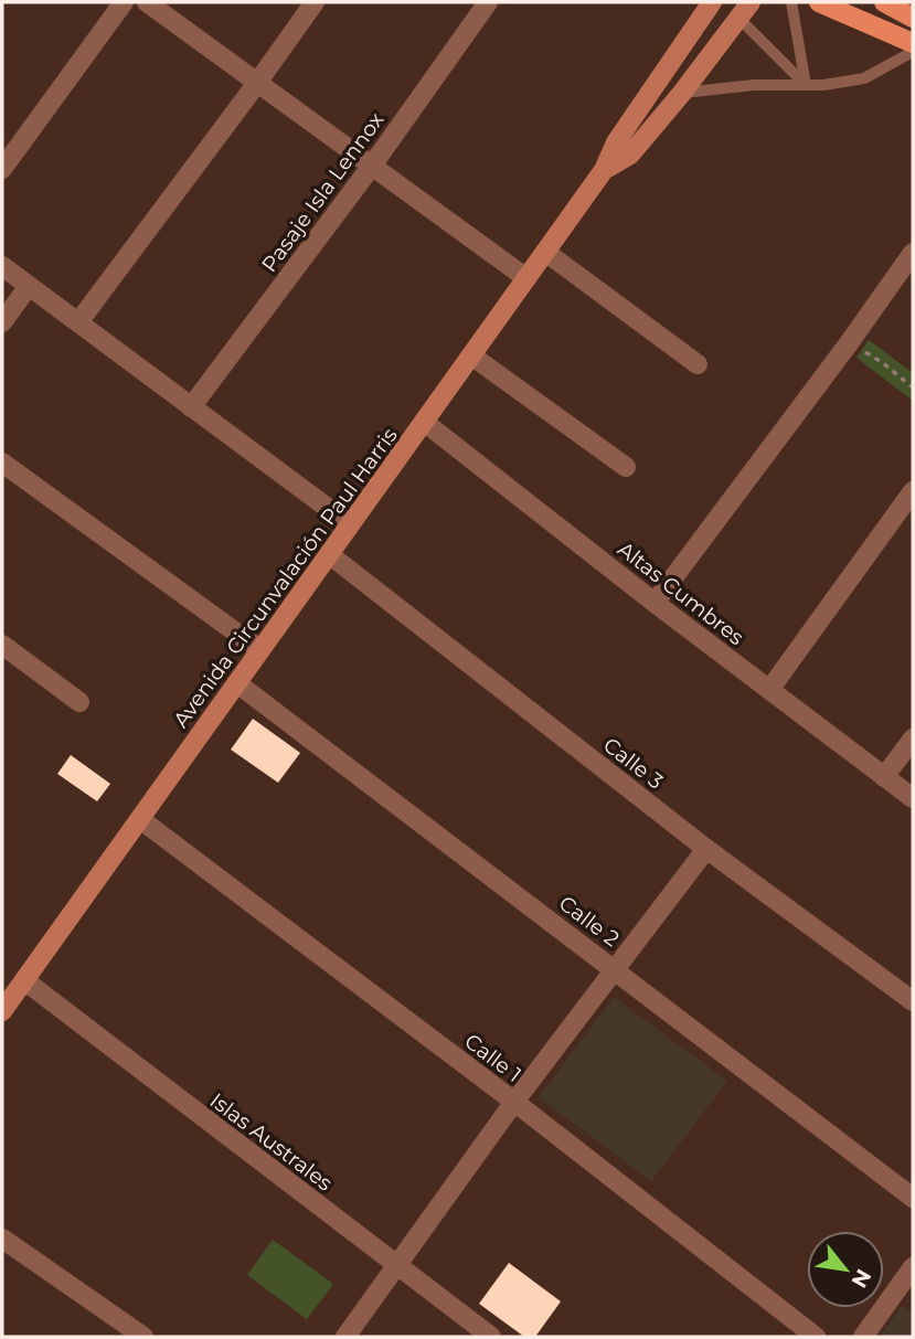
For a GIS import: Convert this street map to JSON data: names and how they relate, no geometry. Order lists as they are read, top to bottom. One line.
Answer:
{"streets":{"main road":["Avenida Circunvalación Paul Harris"],"street":["Pasaje Isla Lennox","Altas Cumbres","Calle 3","Calle 2","Calle 1","Islas Australes"]},"crossings":[["Avenida Circunvalación Paul Harris","Altas Cumbres"],["Avenida Circunvalación Paul Harris","Calle 3"],["Avenida Circunvalación Paul Harris","Calle 2"],["Avenida Circunvalación Paul Harris","Calle 1"],["Avenida Circunvalación Paul Harris","Islas Australes"]],"north":"bottom right"}
